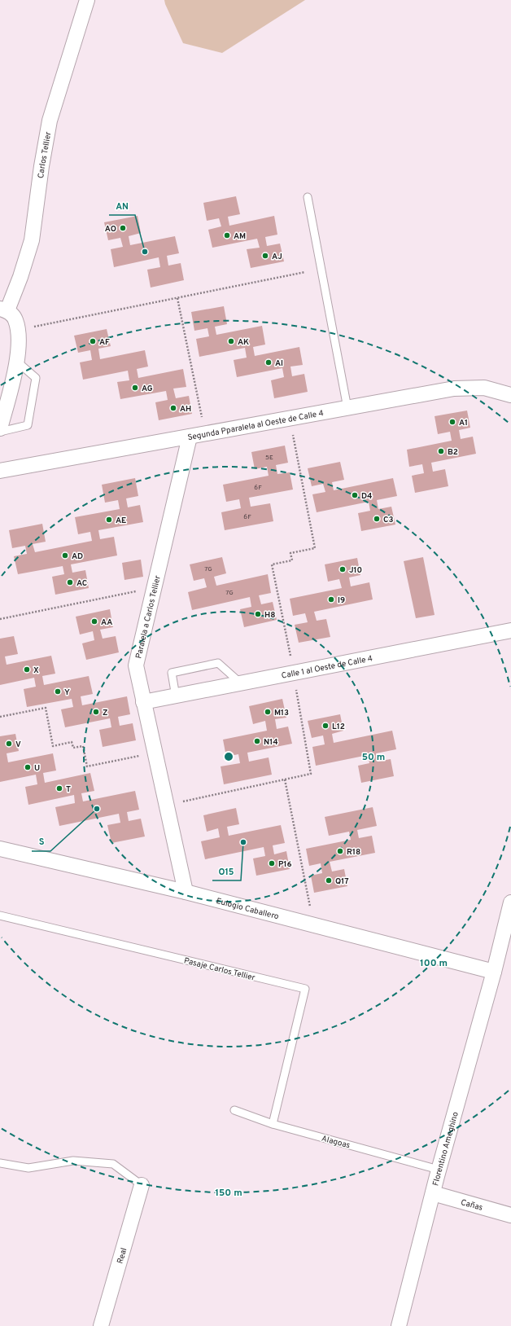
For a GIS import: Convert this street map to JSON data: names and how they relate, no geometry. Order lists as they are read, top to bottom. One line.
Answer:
{"streets":{"street":["Carlos Tellier","Segunda Pparalela al Oeste de Calle 4","Paralela a Carlos Tellier","Calle 1 al Oeste de Calle 4","Eulogio Caballero","Florentino Ameghino","Cañas","Real"],"lane":["Pasaje Carlos Tellier","Alagoas"]},"crossings":[["Segunda Pparalela al Oeste de Calle 4","Paralela a Carlos Tellier"],["Paralela a Carlos Tellier","Calle 1 al Oeste de Calle 4"],["Paralela a Carlos Tellier","Eulogio Caballero"],["Eulogio Caballero","Florentino Ameghino"],["Pasaje Carlos Tellier","Alagoas"],["Alagoas","Florentino Ameghino"],["Florentino Ameghino","Cañas"]],"places":["AO","AM","AN","AJ","AF","AK","AI","AG","AH","A1","B2","D4","C3","AE","AD","J10","AC","I9","H8","AA","X","Y","Z","M13","L12","N14","V","U","T","S","O15","R18","P16","Q17"],"house_numbers":["5E","6F","6F","7G","7G"],"rings":["50 m","100 m","150 m"]}
